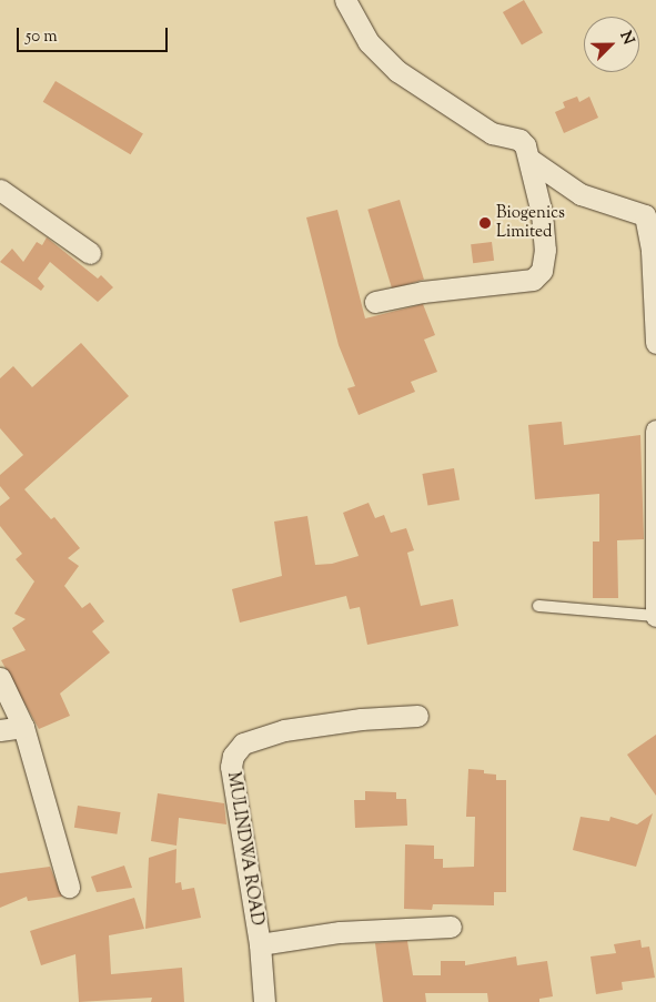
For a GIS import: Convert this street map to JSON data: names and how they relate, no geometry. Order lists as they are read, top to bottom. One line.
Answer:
{"streets":{"street":["MULINDWA ROAD"]},"places":["Biogenics Limited"],"scale_bar":"50 m","north":"top right"}
